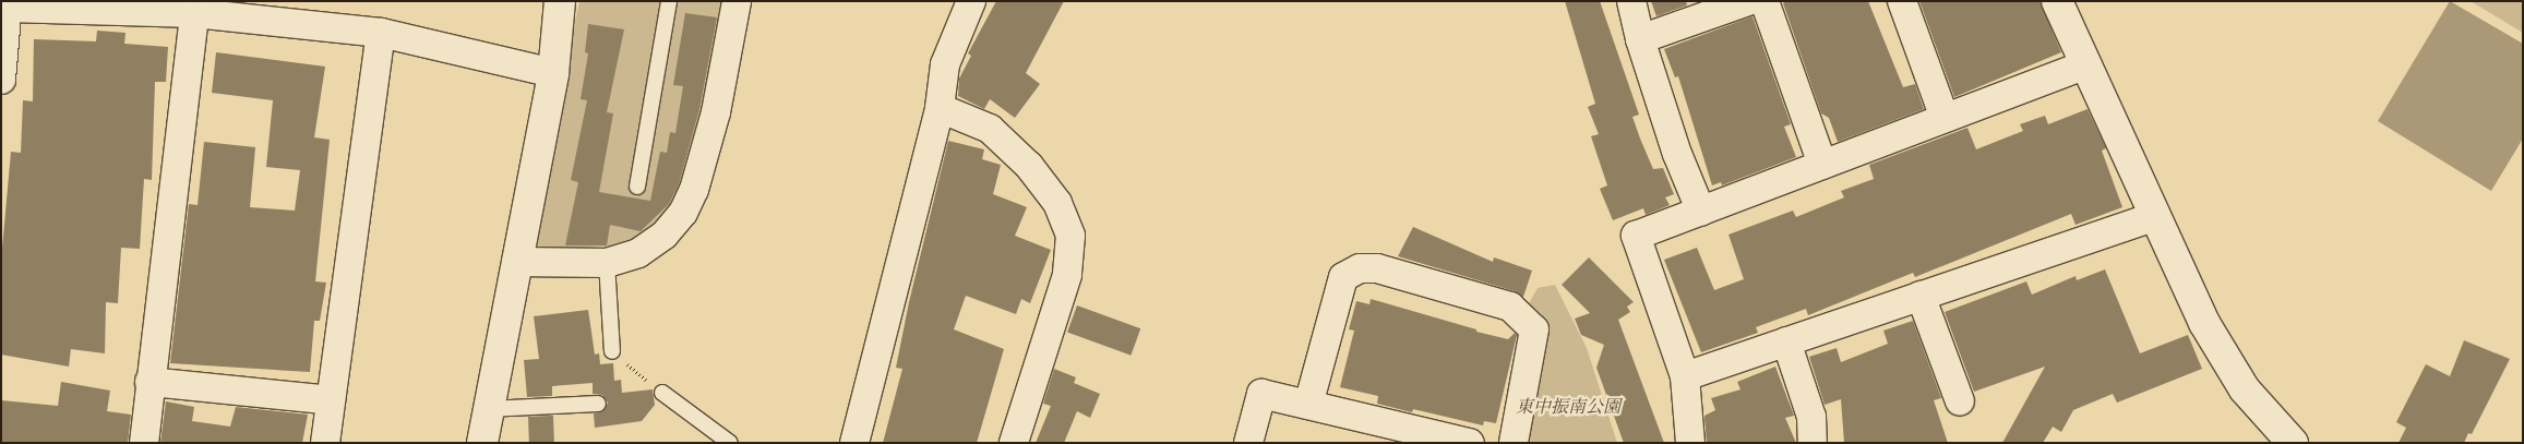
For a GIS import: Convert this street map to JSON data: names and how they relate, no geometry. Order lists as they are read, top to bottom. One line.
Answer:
{"parks":["東中振南公園"]}
